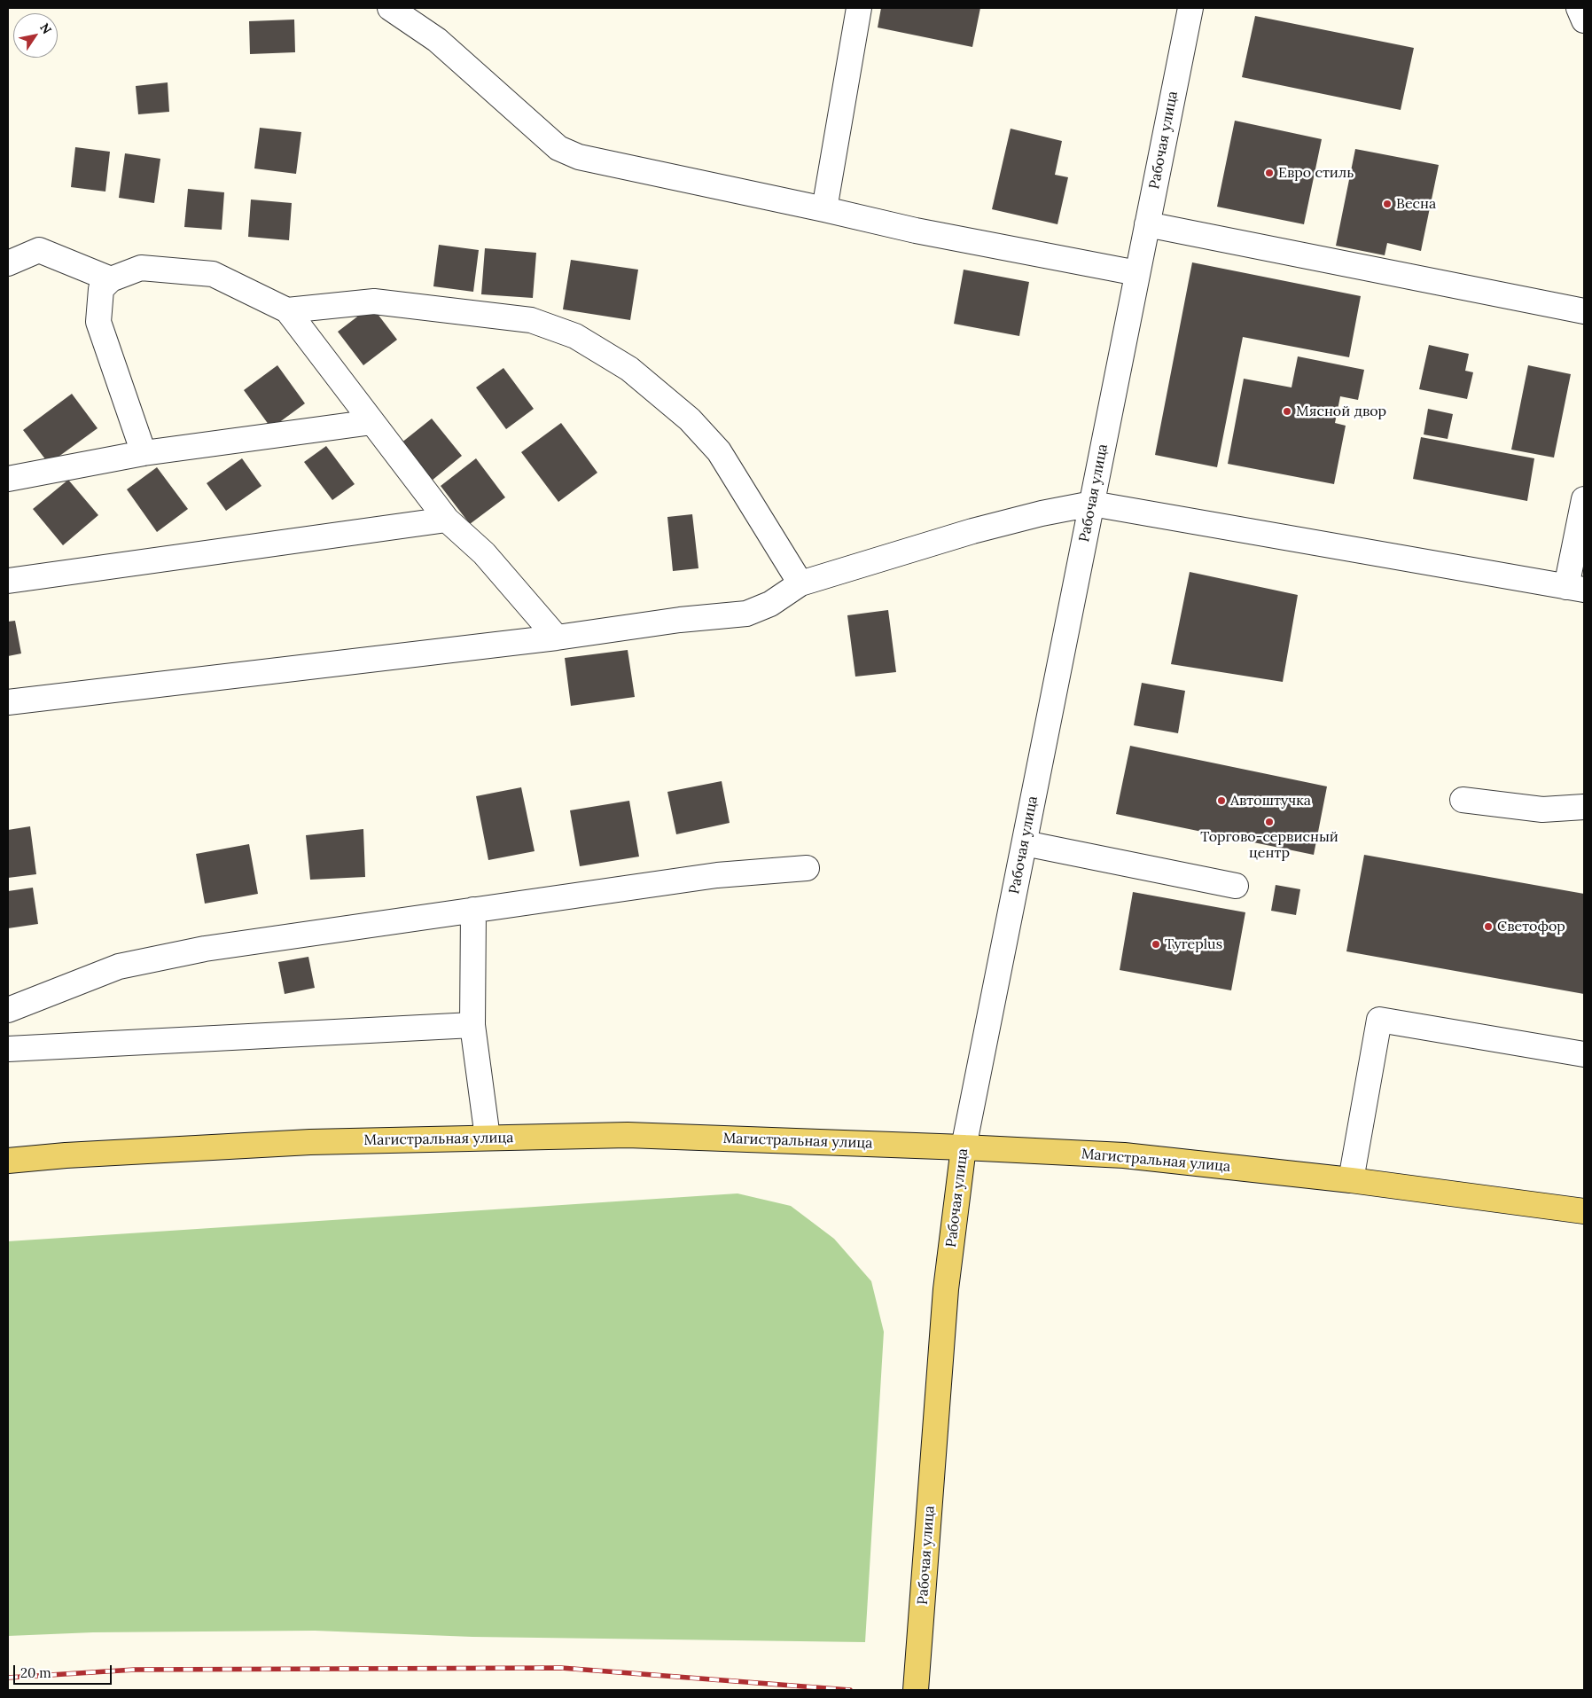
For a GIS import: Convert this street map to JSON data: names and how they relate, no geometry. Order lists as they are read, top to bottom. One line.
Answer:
{"streets":{"main road":["Рабочая улица","Магистральная улица"]},"crossings":[["Рабочая улица","Магистральная улица"]],"places":["Евро стиль","Весна","Мясной двор","Автоштучка","Торгово-сервисный центр","Светофор","Tyreplus"],"scale_bar":"20 m","north":"top right"}
